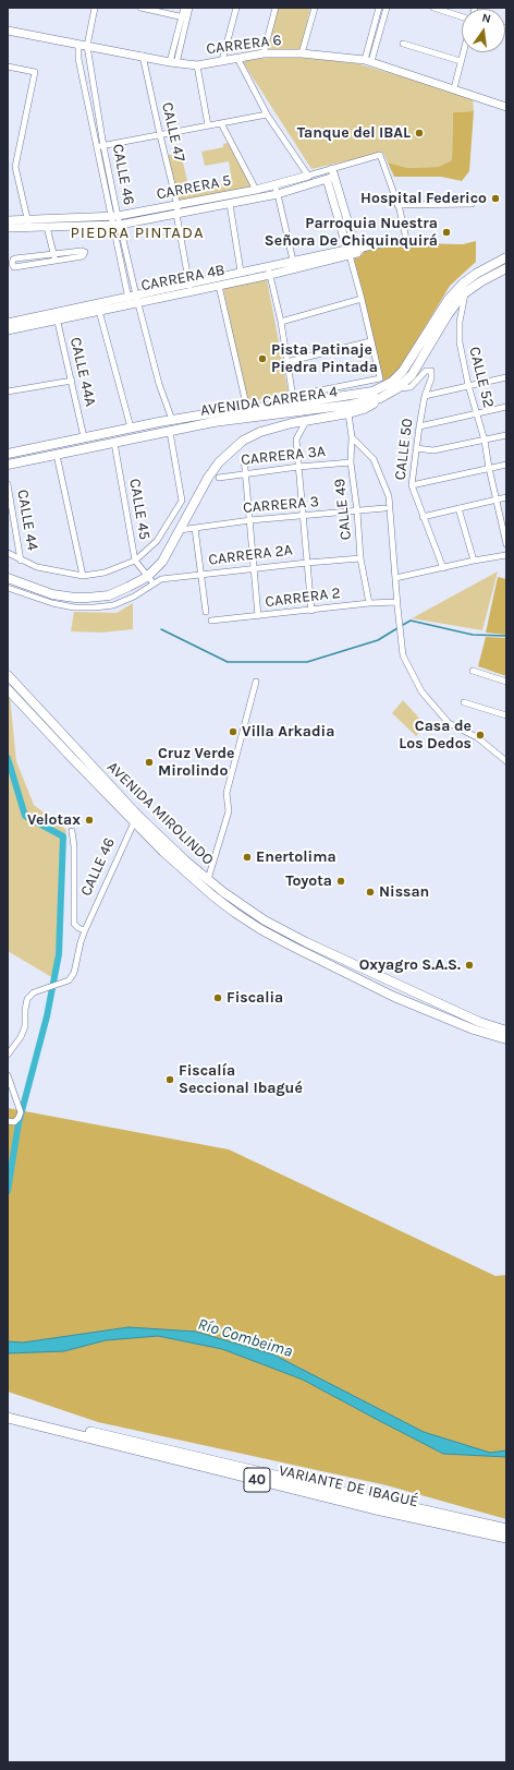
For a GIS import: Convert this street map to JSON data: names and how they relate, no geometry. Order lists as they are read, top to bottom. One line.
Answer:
{"streets":{"highway":["40","VARIANTE DE IBAGUÉ"],"main road":["AVENIDA CARRERA 4","AVENIDA MIROLINDO"],"street":["CARRERA 6","CALLE 47","CALLE 46","CARRERA 5","CARRERA 4B","CALLE 44A","CALLE 52","CALLE 50","CARRERA 3A","CARRERA 3","CALLE 45","CALLE 49","CALLE 44","CARRERA 2A","CARRERA 2"]},"crossings":[["CARRERA 6","CALLE 47"],["CARRERA 6","CALLE 46"],["CALLE 47","CARRERA 5"],["CALLE 47","CARRERA 4B"],["CALLE 46","CARRERA 5"],["CALLE 46","CARRERA 4B"],["CALLE 46","AVENIDA CARRERA 4"],["CALLE 46","AVENIDA MIROLINDO"],["CARRERA 5","CARRERA 4B"],["CARRERA 4B","CALLE 44A"],["CALLE 44A","AVENIDA CARRERA 4"],["CALLE 52","AVENIDA CARRERA 4"],["AVENIDA CARRERA 4","CALLE 50"],["AVENIDA CARRERA 4","CALLE 45"],["AVENIDA CARRERA 4","CALLE 49"],["CARRERA 3A","CALLE 49"],["CARRERA 3","CALLE 49"],["CALLE 45","CARRERA 2A"],["CALLE 49","CARRERA 2A"],["CALLE 49","CARRERA 2"]],"districts":["PIEDRA PINTADA"],"water":["Río Combeima"],"places":["Tanque del IBAL","Hospital Federico","Parroquia Nuestra Señora De Chiquinquirá","Pista Patinaje Piedra Pintada","Villa Arkadia","Casa de Los Dedos","Cruz Verde Mirolindo","Velotax","Enertolima","Toyota","Nissan","Oxyagro S.A.S.","Fiscalia","Fiscalía Seccional Ibagué"],"north":"top"}
